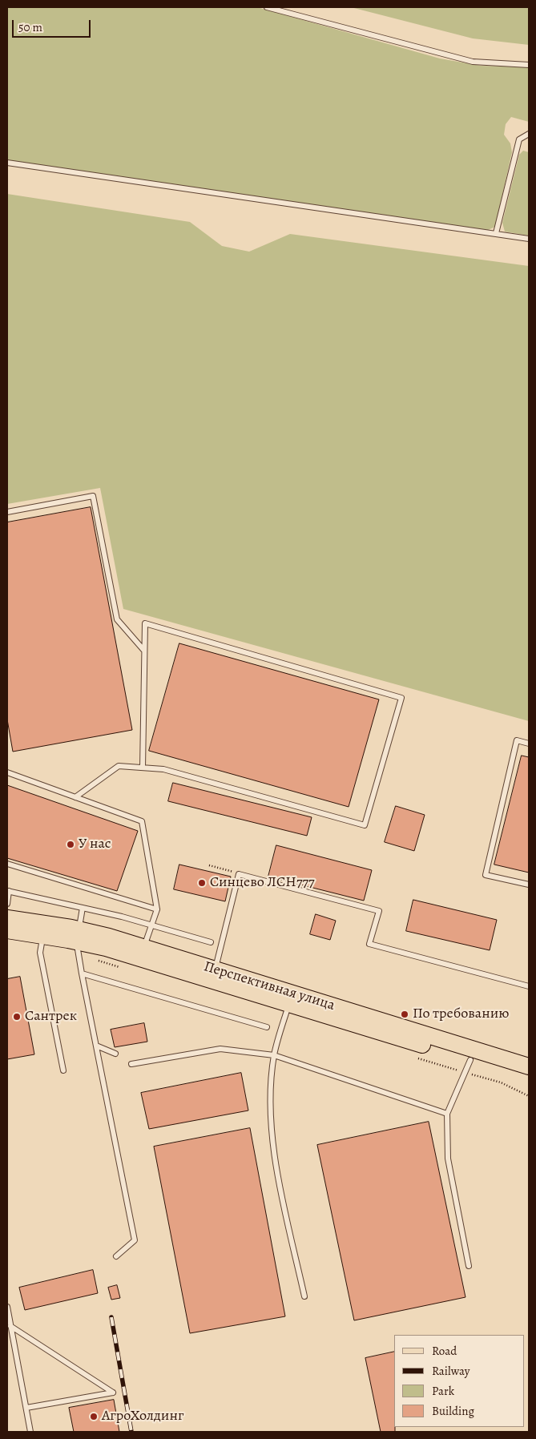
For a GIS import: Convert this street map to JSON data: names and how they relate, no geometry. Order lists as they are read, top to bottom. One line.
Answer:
{"streets":{"main road":["Перспективная улица"]},"places":["У нас","Синцево ЛСН777","По требованию","Сантрек","АгроХолдинг"],"legend":["Road","Railway","Park","Building"],"scale_bar":"50 m"}
